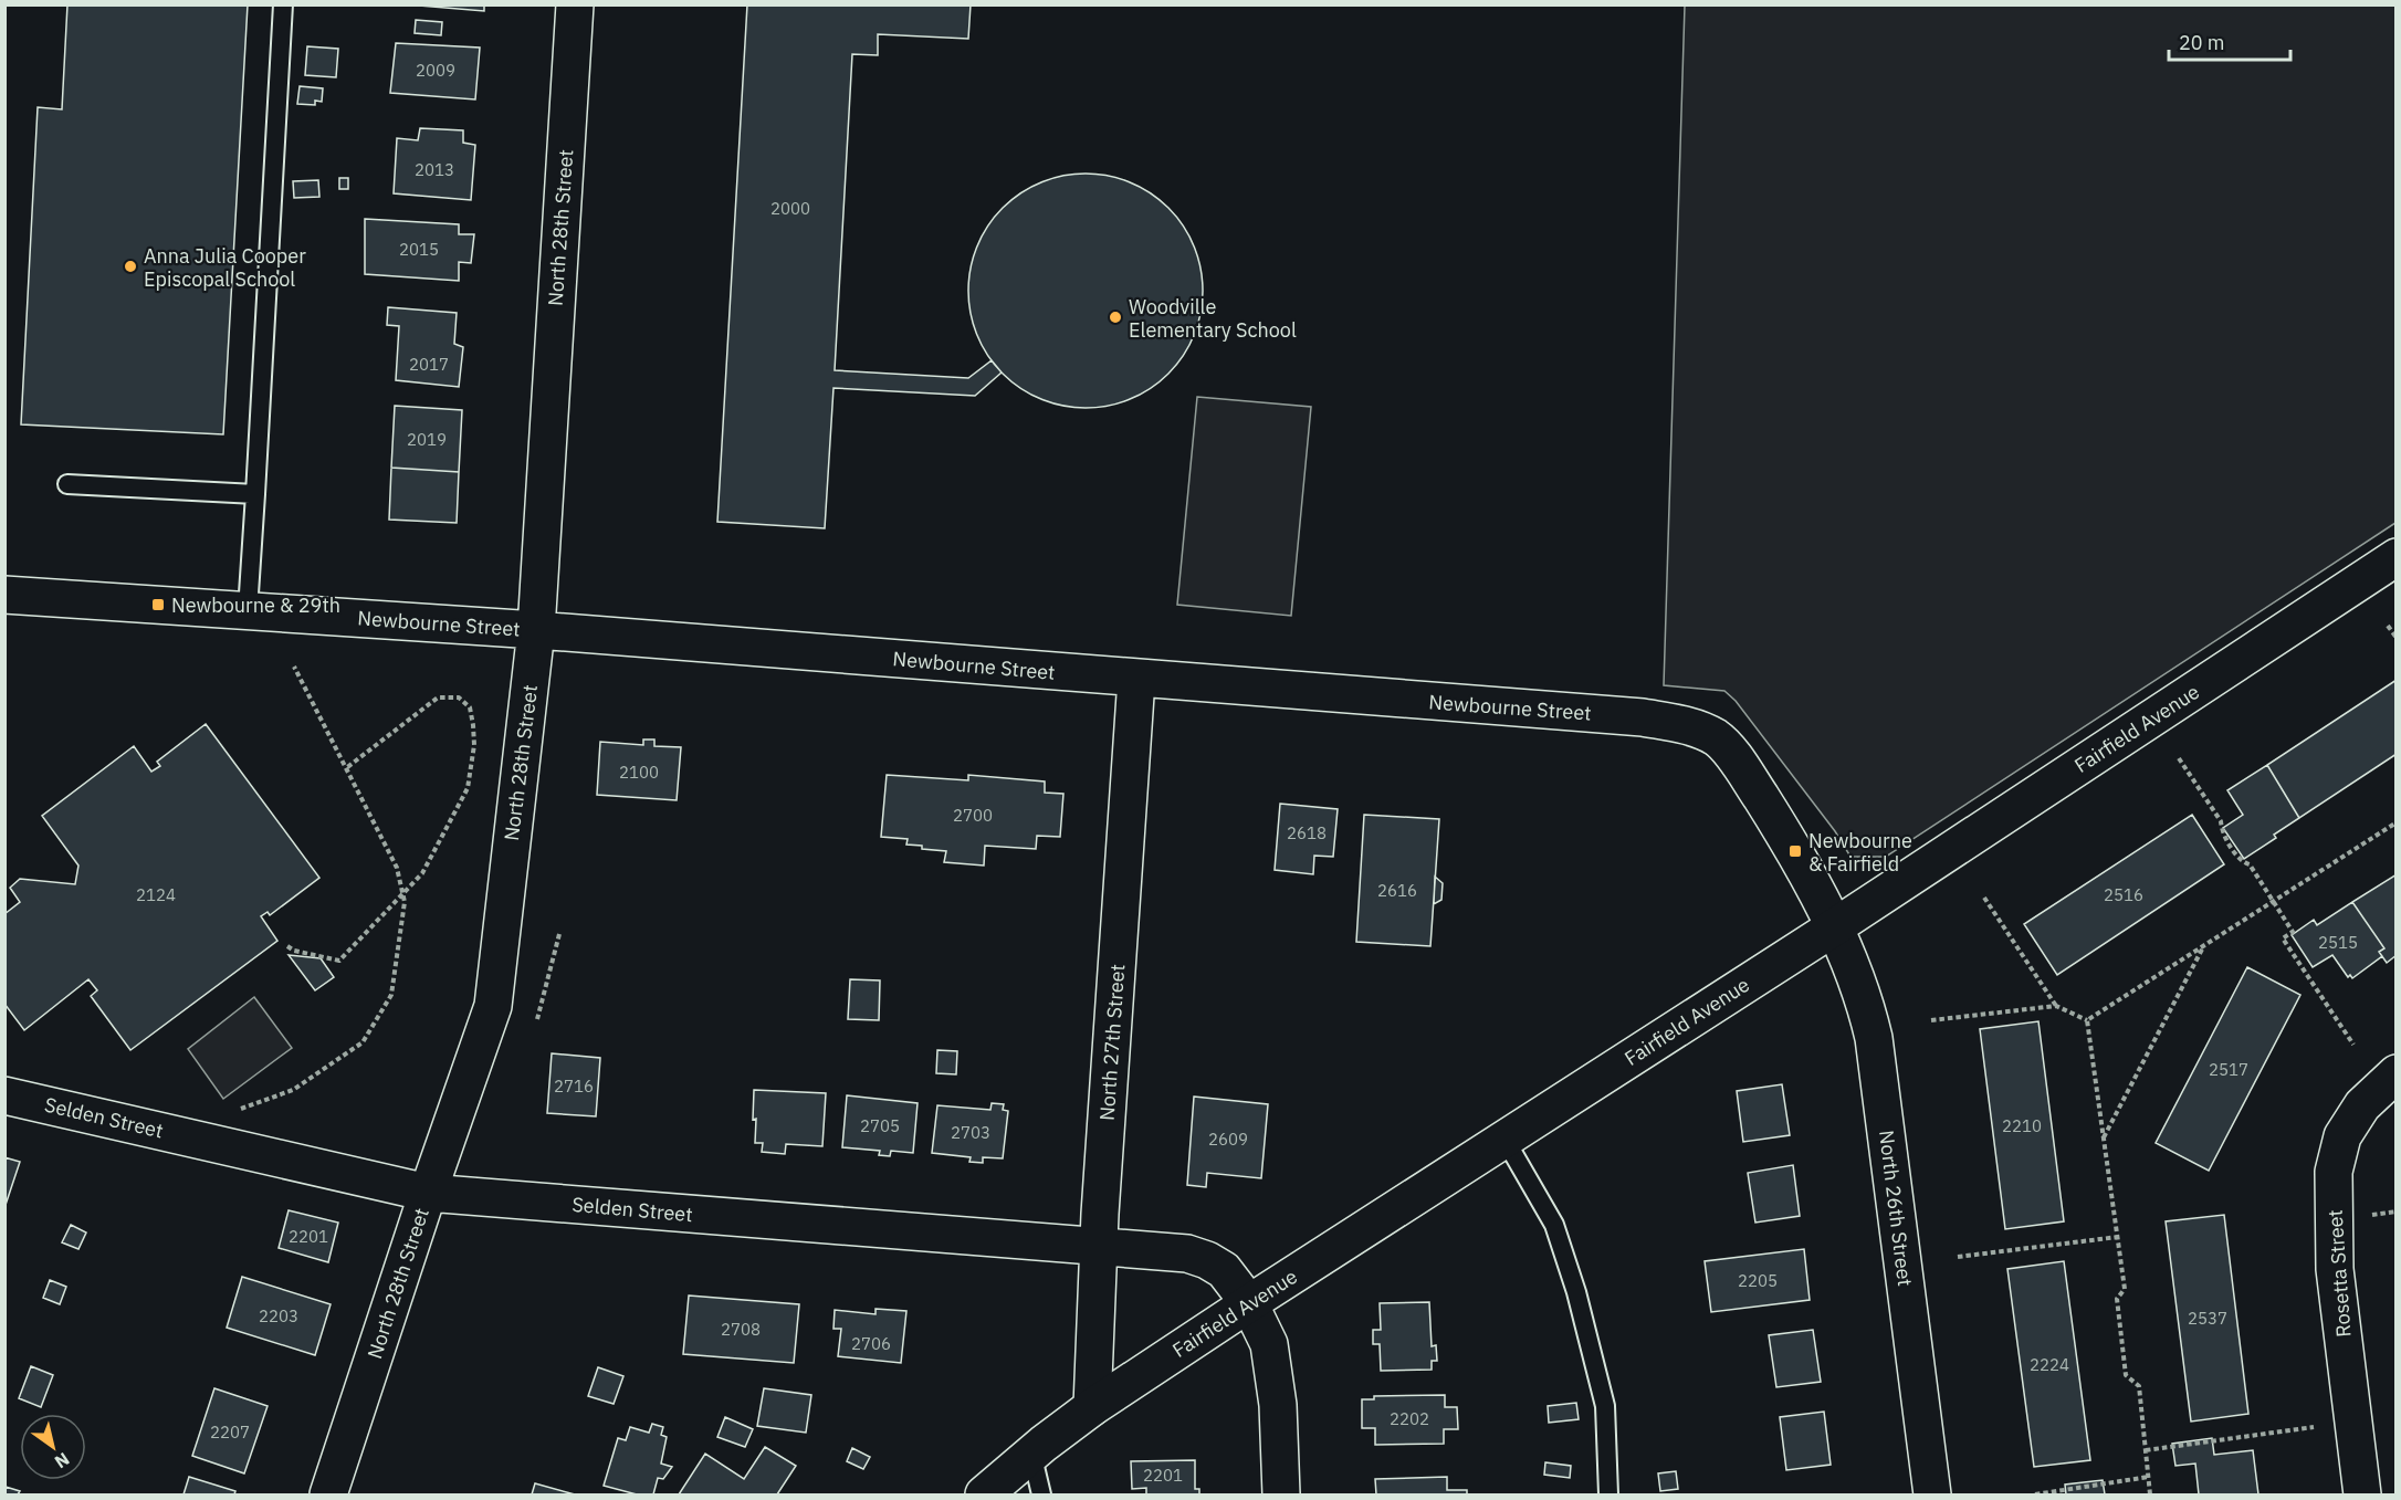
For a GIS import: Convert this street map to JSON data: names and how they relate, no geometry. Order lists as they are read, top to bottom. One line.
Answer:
{"streets":{"street":["North 28th Street","Newbourne Street","Fairfield Avenue","North 27th Street","Selden Street","North 26th Street","Rosetta Street"]},"crossings":[["North 28th Street","Newbourne Street"],["North 28th Street","Selden Street"],["Newbourne Street","Fairfield Avenue"],["Newbourne Street","North 27th Street"],["Newbourne Street","North 26th Street"],["Fairfield Avenue","North 27th Street"],["Fairfield Avenue","Selden Street"],["Fairfield Avenue","North 26th Street"],["North 27th Street","Selden Street"]],"places":{"other":["Anna Julia Cooper Episcopal School","Woodville Elementary School"],"transit":["Newbourne & 29th","Newbourne & Fairfield"]},"house_numbers":["2009","2013","2000","2015","2017","2019","2100","2700","2618","2616","2124","2516","2515","2517","2716","2705","2210","2703","2609","2201","2205","2203","2537","2708","2706","2224","2202","2207","2201"],"scale_bar":"20 m","north":"bottom right"}
